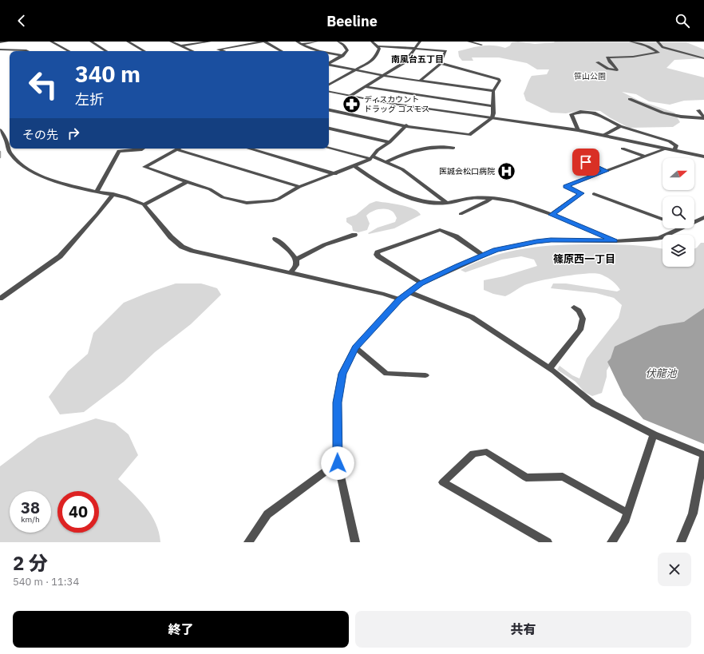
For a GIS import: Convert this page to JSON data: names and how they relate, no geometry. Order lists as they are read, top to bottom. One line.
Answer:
{"districts":["南風台五丁目","篠原西一丁目"],"water":["伏龍池"],"parks":["笹山公園"],"places":{"pharmacy":["ディスカウント ドラッグ コスモス"],"hospital":["医誠会松口病院"]},"north":"right","page":{"header":"Beeline","turn":["340 m","左折"],"then":"その先","speed":"38 km/h","limit":"40","heading":["2 分","540 m · 11:34"],"buttons":["終了","共有"]}}
